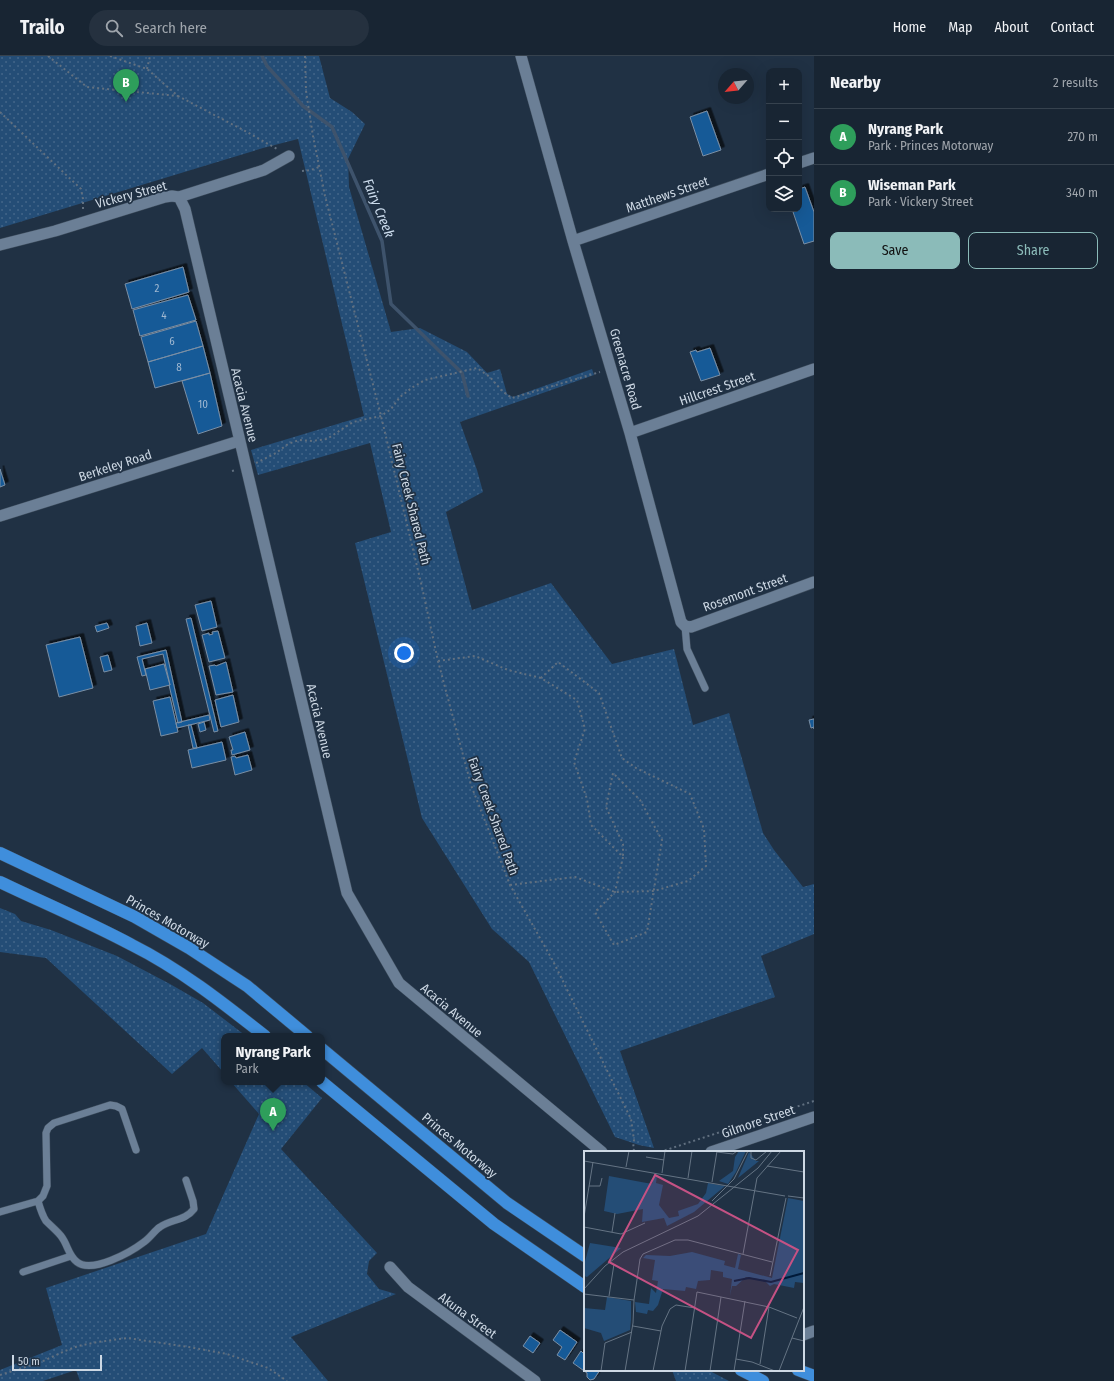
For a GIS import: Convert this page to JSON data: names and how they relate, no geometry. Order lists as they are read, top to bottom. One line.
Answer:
{"streets":{"highway":["Princes Motorway"],"street":["Vickery Street","Matthews Street","Greenacre Road","Hillcrest Street","Acacia Avenue","Berkeley Road","Rosemont Street","Gilmore Street","Akuna Street"],"path":["Fairy Creek Shared Path"]},"crossings":[["Vickery Street","Acacia Avenue"],["Matthews Street","Greenacre Road"],["Greenacre Road","Hillcrest Street"],["Greenacre Road","Rosemont Street"],["Acacia Avenue","Berkeley Road"]],"water":["Fairy Creek"],"house_numbers":["2","4","6","8","10"],"scale_bar":"50 m","north":"bottom left","page":{"header":"Trailo","search":"Search here","nav":["Home","Map","About","Contact"],"heading":["Nearby","2 results"],"map_buttons":["+","−"],"pins":["B","A"],"list":[{"mark":"A","name":"Nyrang Park","note":"Park · Princes Motorway","value":"270 m"},{"mark":"B","name":"Wiseman Park","note":"Park · Vickery Street","value":"340 m"}],"buttons":["Save","Share"],"popup":["Nyrang Park","Park"],"scale":"50 m"}}
